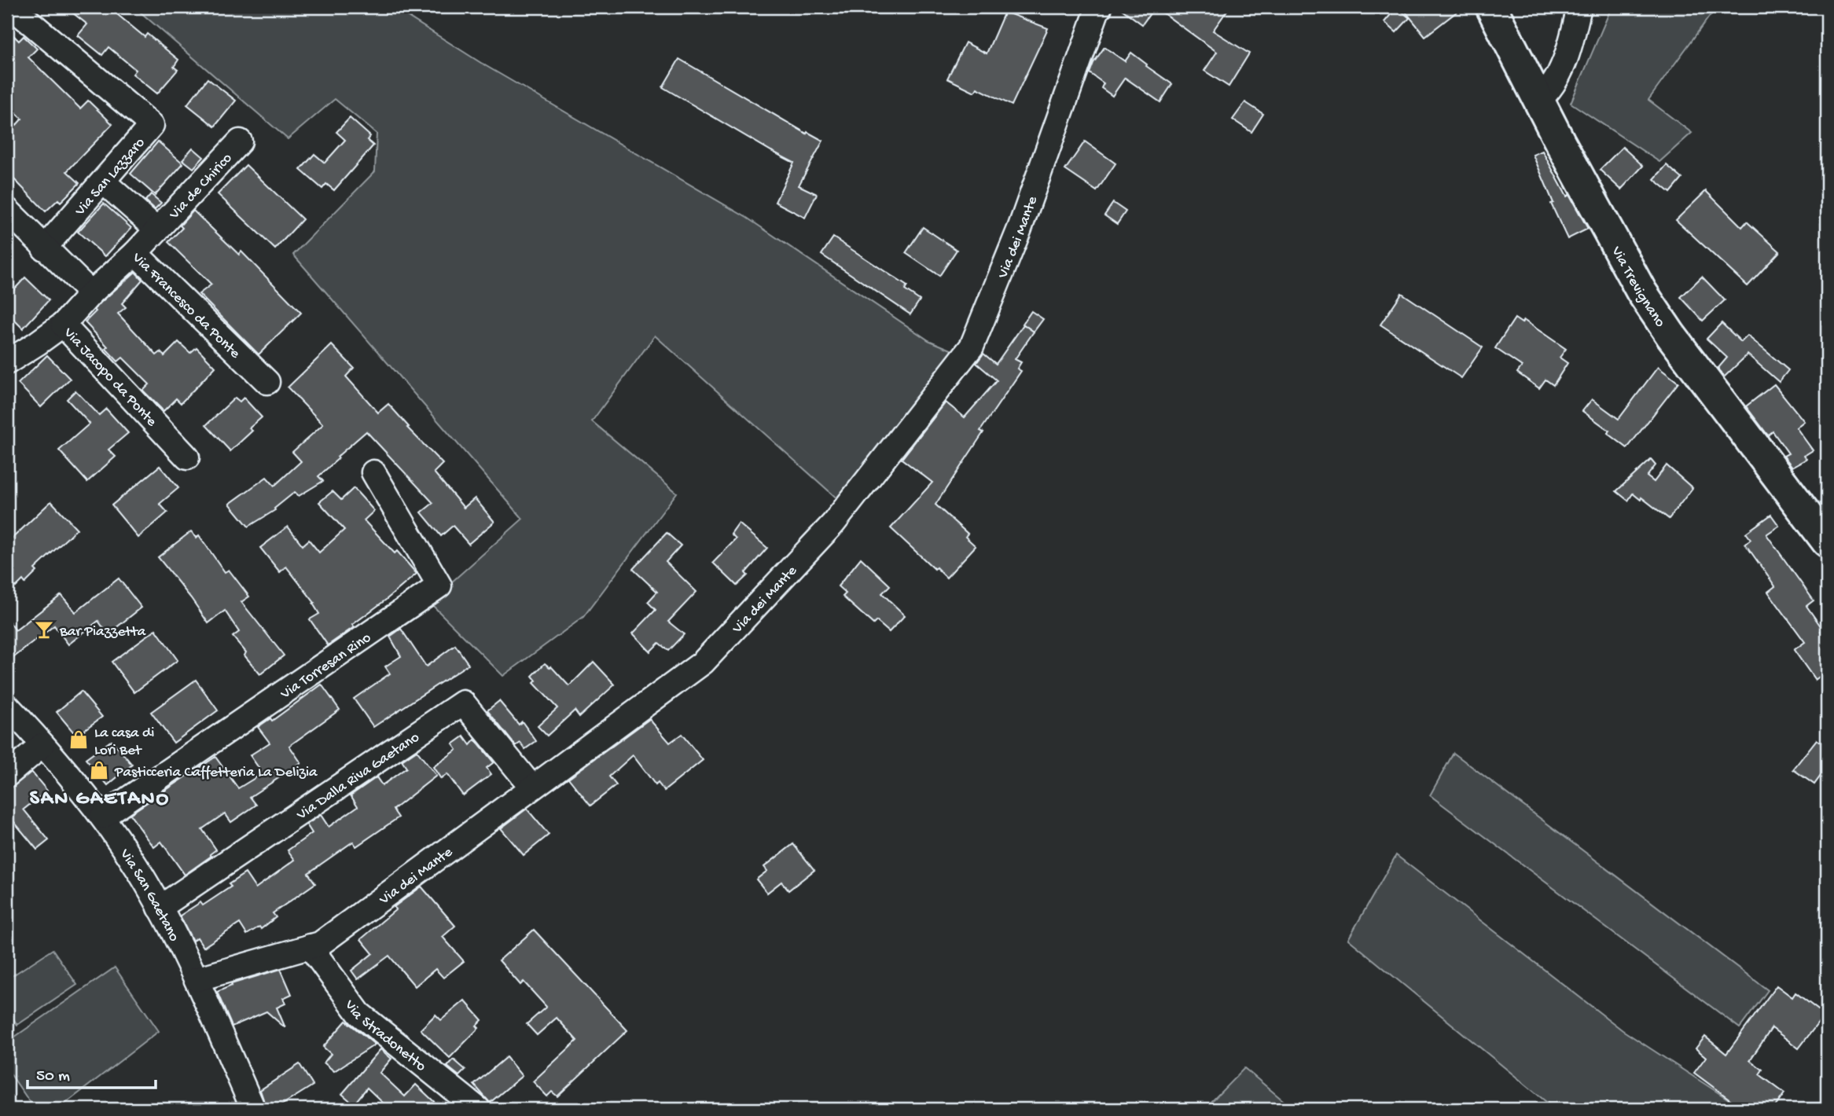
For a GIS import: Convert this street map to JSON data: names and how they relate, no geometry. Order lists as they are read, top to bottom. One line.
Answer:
{"streets":{"main road":["Via Trevignano"],"street":["Via San Lazzaro","Via de Chirico","Via dei Mante","Via Francesco da Ponte","Via Jacopo da Ponte","Via Torresan Rino","Via Dalla Riva Gaetano","Via San Gaetano","Via Stradonetto"]},"crossings":[["Via San Lazzaro","Via Francesco da Ponte"],["Via de Chirico","Via Francesco da Ponte"],["Via dei Mante","Via Dalla Riva Gaetano"],["Via dei Mante","Via San Gaetano"],["Via dei Mante","Via Stradonetto"],["Via Francesco da Ponte","Via Jacopo da Ponte"],["Via Torresan Rino","Via San Gaetano"],["Via Dalla Riva Gaetano","Via San Gaetano"]],"districts":["SAN GAETANO"],"places":{"bar":["Bar Piazzetta"],"shop":["La casa di Lori Bet","Pasticceria Caffetteria La Delizia"]},"scale_bar":"50 m"}
